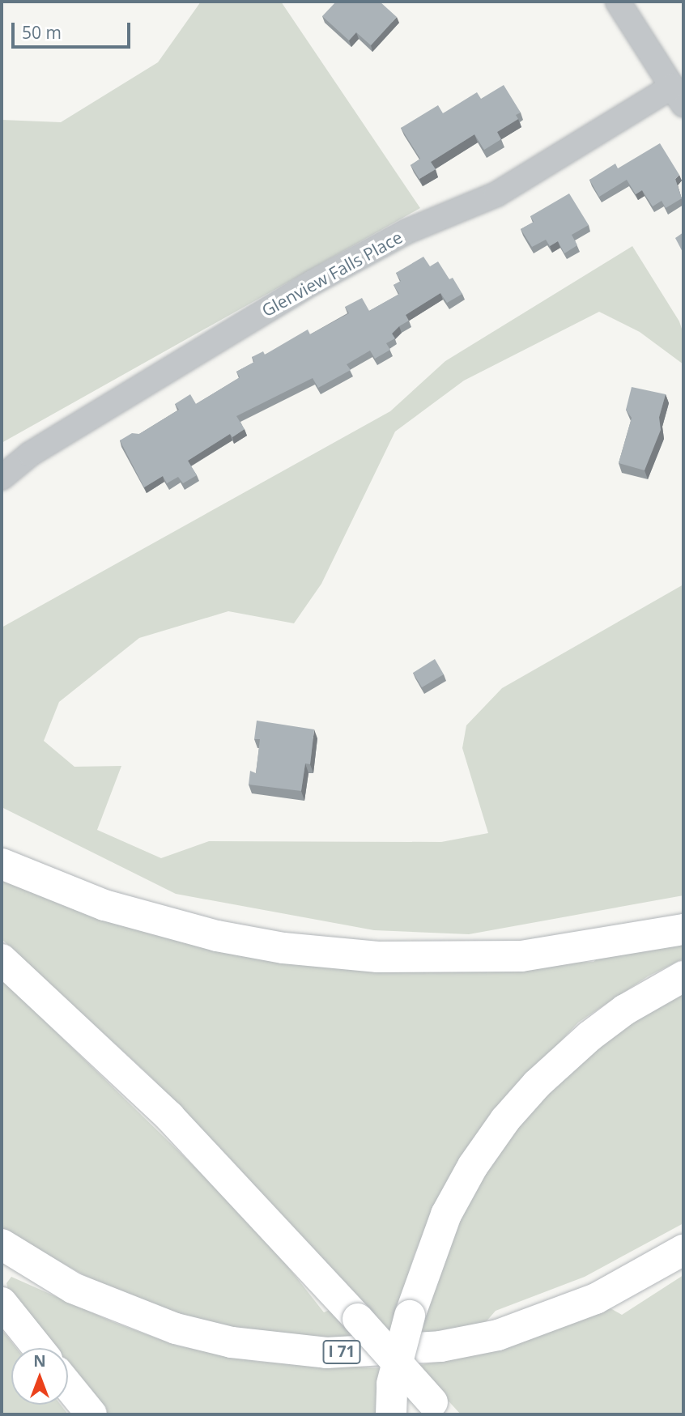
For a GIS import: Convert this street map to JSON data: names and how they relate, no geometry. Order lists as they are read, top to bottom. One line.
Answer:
{"streets":{"highway":["I 71"],"street":["Glenview Falls Place"]},"scale_bar":"50 m","north":"top"}
